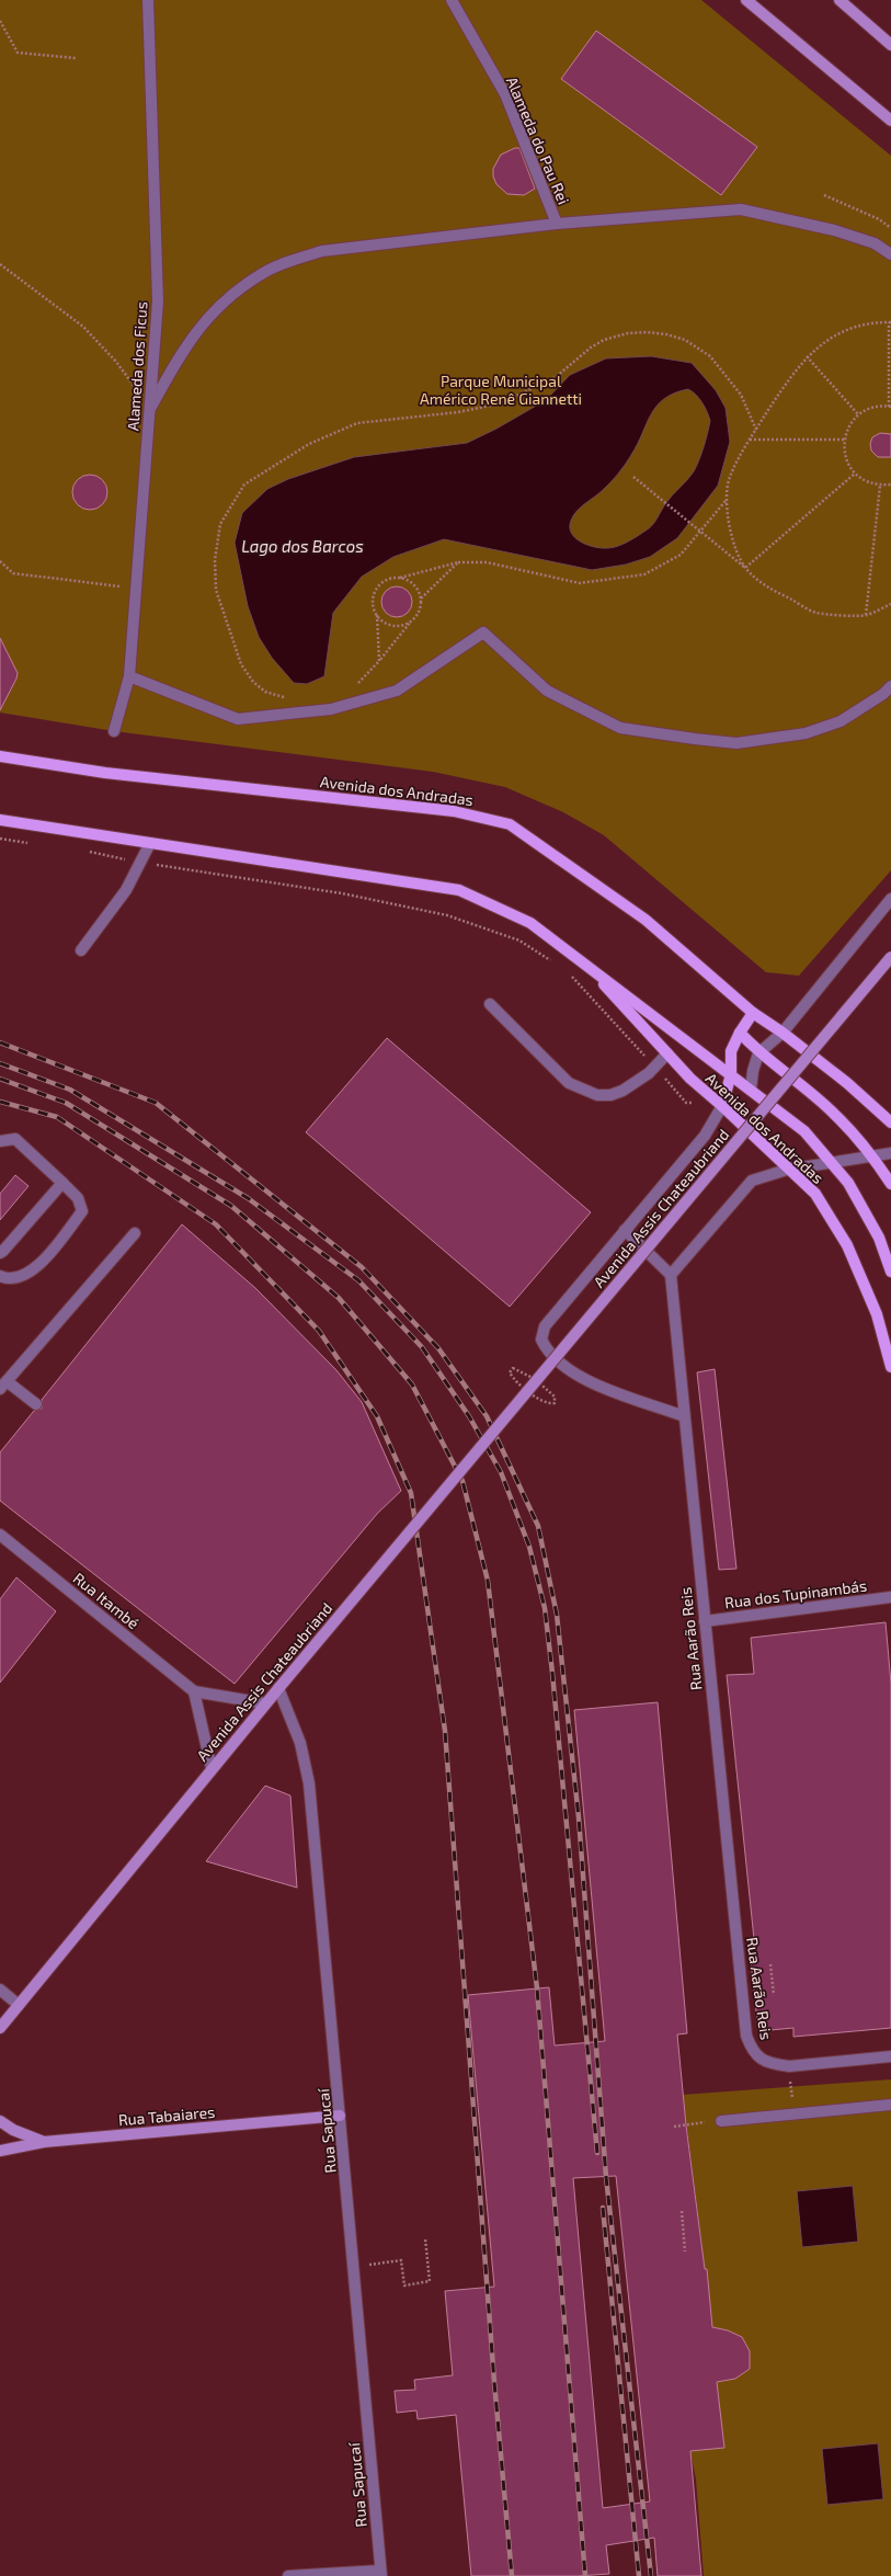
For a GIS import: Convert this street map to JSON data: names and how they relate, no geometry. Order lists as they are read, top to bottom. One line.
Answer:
{"streets":{"main road":["Avenida dos Andradas"],"street":["Alameda do Pau Rei","Alameda dos Ficus","Avenida Assis Chateaubriand","Rua dos Tupinambás","Rua Itambé","Rua Aarão Reis","Rua Tabaiares","Rua Sapucaí"]},"crossings":[["Avenida dos Andradas","Avenida Assis Chateaubriand"],["Avenida Assis Chateaubriand","Rua Itambé"],["Avenida Assis Chateaubriand","Rua Aarão Reis"],["Avenida Assis Chateaubriand","Rua Sapucaí"],["Rua dos Tupinambás","Rua Aarão Reis"],["Rua Tabaiares","Rua Sapucaí"]],"water":["Lago dos Barcos"],"parks":["Parque Municipal Américo Renê Giannetti"]}
